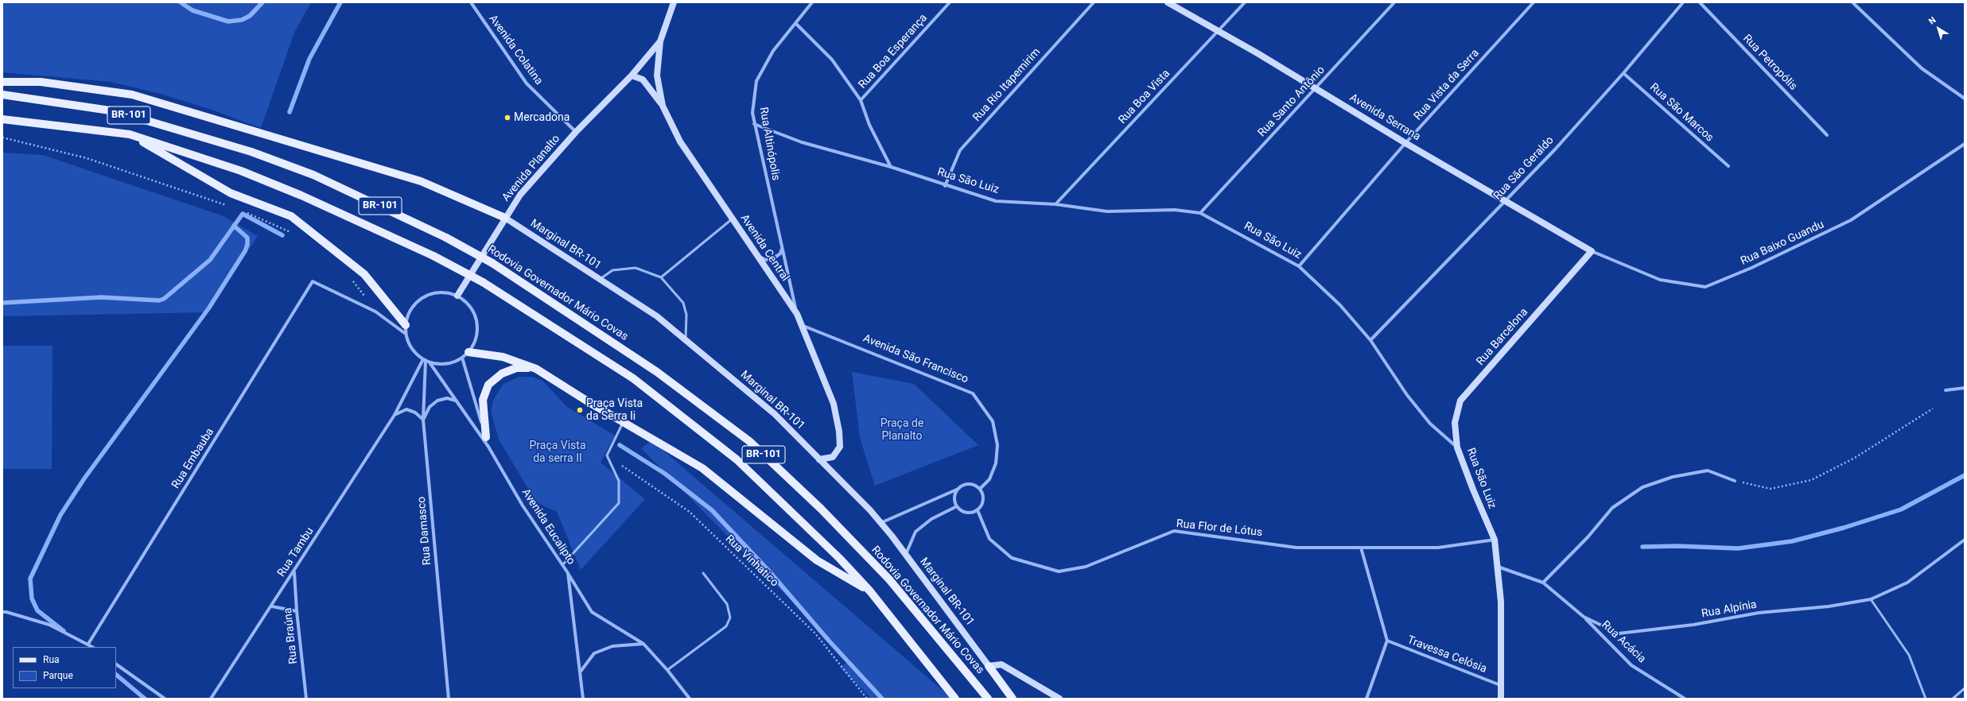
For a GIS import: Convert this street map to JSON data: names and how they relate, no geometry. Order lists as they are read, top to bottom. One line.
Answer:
{"streets":{"main road":["BR-101","Rodovia Governador Mário Covas"],"street":["Avenida Colatina","Rua Boa Esperança","Rua Petropólis","Rua Rio Itapemirim","Rua Vista da Serra","Rua Boa Vista","Rua Santo Antônio","Rua São Marcos","Avenida Serrana","Rua Altinópolis","Avenida Planalto","Rua São Geraldo","Rua São Luiz","Rua Baixo Guandu","Marginal BR-101","Avenida Central","Rua Barcelona","Avenida São Francisco","Rua Embauba","Avenida Eucalipto","Rua Flor de Lótus","Rua Damasco","Rua Tambu","Rua Alpínia","Rua Braúna","Rua Acácia","Travessa Celósia"],"path":["Rua Vinhatico"]},"crossings":[["Avenida Colatina","Avenida Planalto"],["Rua Boa Esperança","Rua São Luiz"],["Rua Rio Itapemirim","Rua São Luiz"],["Rua Vista da Serra","Avenida Serrana"],["Rua Vista da Serra","Rua São Luiz"],["Rua Boa Vista","Avenida Serrana"],["Rua Boa Vista","Rua São Luiz"],["Rua Santo Antônio","Avenida Serrana"],["Rua Santo Antônio","Rua São Luiz"],["Rua São Marcos","Rua São Geraldo"],["Avenida Serrana","Rua São Geraldo"],["Avenida Serrana","Rua Baixo Guandu"],["Avenida Serrana","Rua Barcelona"],["Rua Altinópolis","Rua São Luiz"],["Rua Altinópolis","Avenida Central"],["Avenida Planalto","Marginal BR-101"],["Avenida Planalto","Avenida Central"],["Avenida Planalto","Avenida Eucalipto"],["Avenida Planalto","Rua Damasco"],["Avenida Planalto","Rua Tambu"],["Rua São Geraldo","Rua São Luiz"],["Rua São Luiz","Rua Barcelona"],["Rua São Luiz","Rua Flor de Lótus"],["Rua São Luiz","Rua Alpínia"],["Rua São Luiz","Travessa Celósia"],["Rua Baixo Guandu","Rua Barcelona"],["Marginal BR-101","Avenida Central"],["Avenida Central","Avenida São Francisco"],["Avenida São Francisco","Rua Flor de Lótus"],["Avenida Eucalipto","Rua Damasco"],["Avenida Eucalipto","Rua Tambu"],["Rua Damasco","Rua Tambu"],["Rua Tambu","Rua Braúna"],["Rua Alpínia","Rua Acácia"]],"parks":["Praça de Planalto","Praça Vista da serra II"],"places":["Mercadona","Praça Vista da Serra Ii"],"legend":["Rua","Parque"],"north":"top left"}
